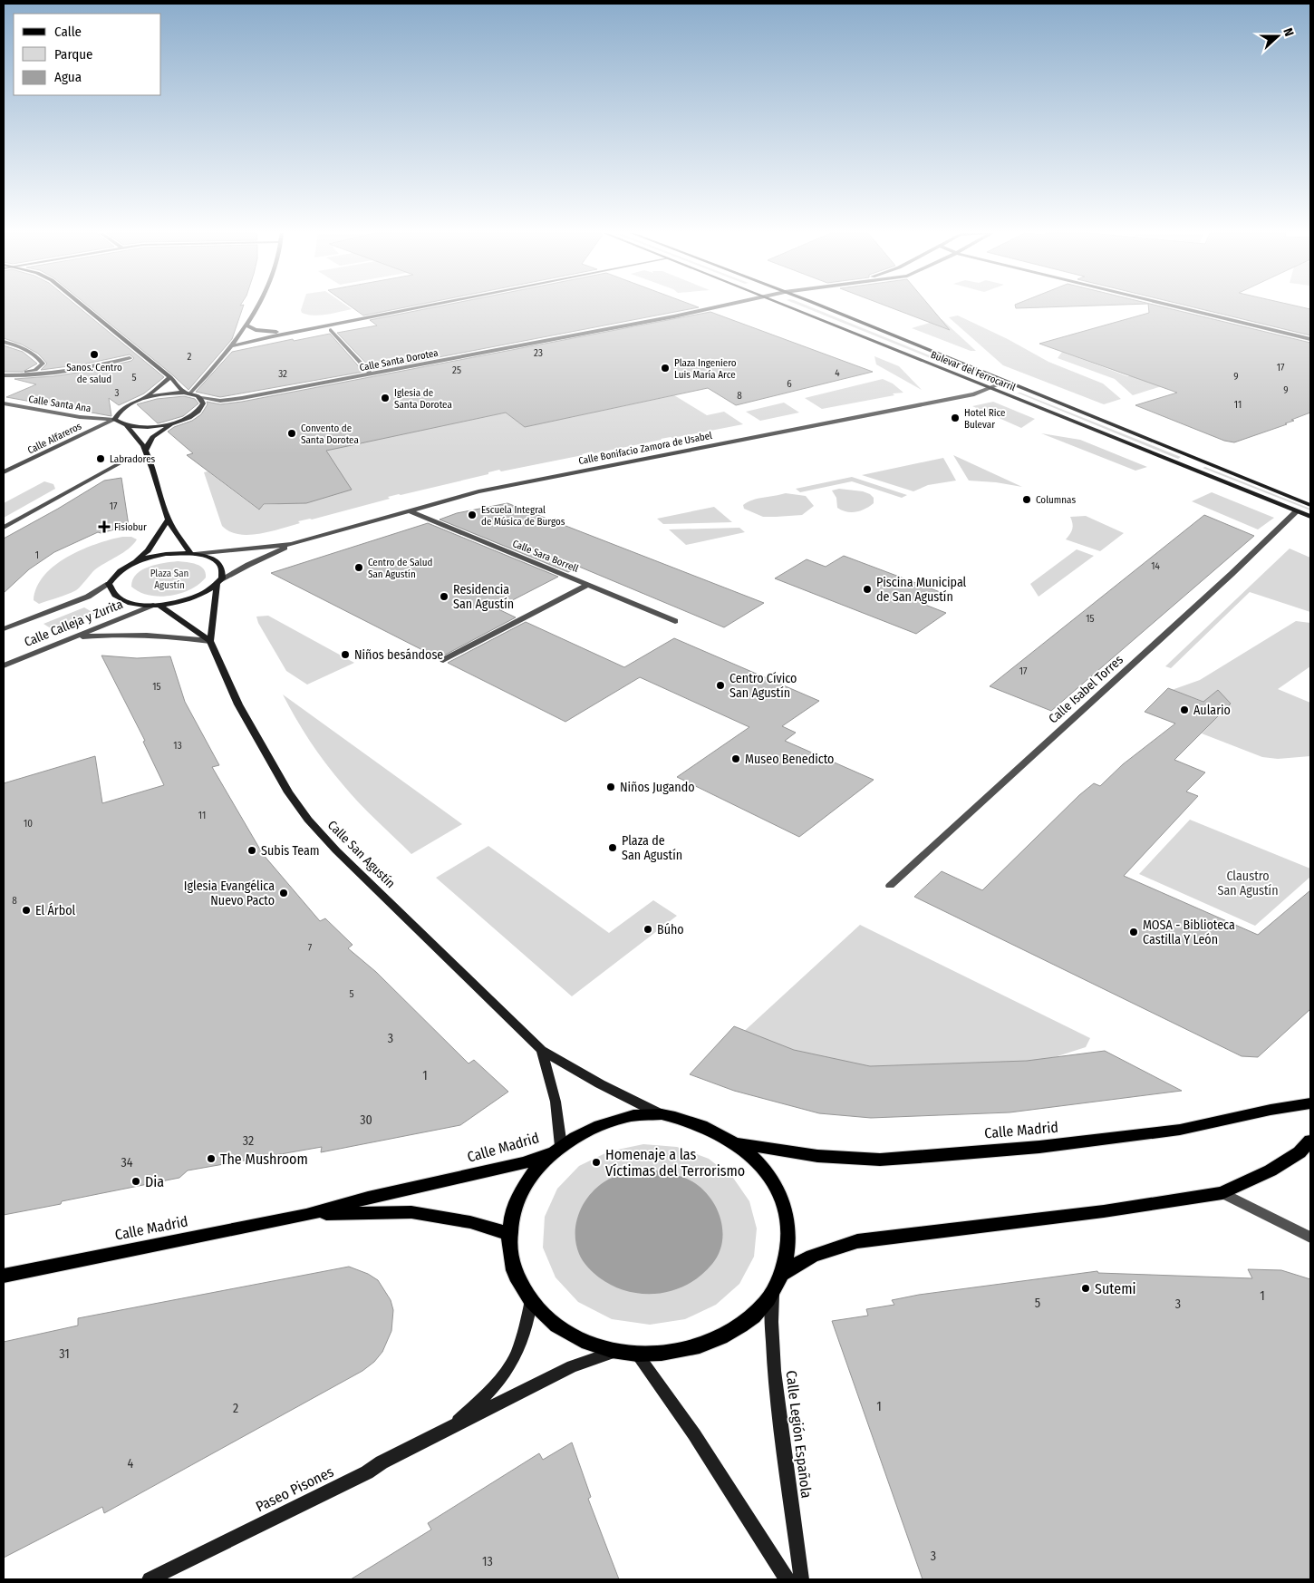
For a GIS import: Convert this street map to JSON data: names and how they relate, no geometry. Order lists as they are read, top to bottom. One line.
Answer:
{"streets":{"main road":["Bulevar del Ferrocarril","Calle San Agustín","Calle Madrid","Calle Legión Española","Paseo Pisones"],"street":["Calle Santa Dorotea","Calle Santa Ana","Calle Alfareros","Calle Bonifacio Zamora de Usabel","Calle Sara Borrell","Calle Calleja y Zurita","Calle Isabel Torres"]},"crossings":[["Bulevar del Ferrocarril","Calle Bonifacio Zamora de Usabel"],["Bulevar del Ferrocarril","Calle Isabel Torres"],["Calle Santa Ana","Calle Alfareros"],["Calle Bonifacio Zamora de Usabel","Calle Sara Borrell"]],"parks":["Plaza San Agustín","Claustro San Agustín"],"places":{"other":["Sanos. Centro de salud","Plaza Ingeniero Luis María Arce","Iglesia de Santa Dorotea","Hotel Rice Bulevar","Convento de Santa Dorotea","Labradores","Columnas","Escuela Integral de Música de Burgos","Centro de Salud San Agustín","Piscina Municipal de San Agustín","Residencia San Agustín","Niños besándose","Centro Cívico San Agustín","Aulario","Museo Benedicto","Niños Jugando","Plaza de San Agustín","Subis Team","Iglesia Evangélica Nuevo Pacto","El Árbol","Búho","MOSA - Biblioteca Castilla Y León","The Mushroom","Homenaje a las Víctimas del Terrorismo","Dia","Sutemi"],"health":["Fisiobur"]},"house_numbers":["23","2","17","25","4","32","9","5","6","9","3","8","11","17","1","14","15","17","15","13","11","10","8","7","5","3","1","30","32","34","1","5","3","31","1","2","4","3","13"],"legend":["Calle","Parque","Agua"],"north":"right"}
